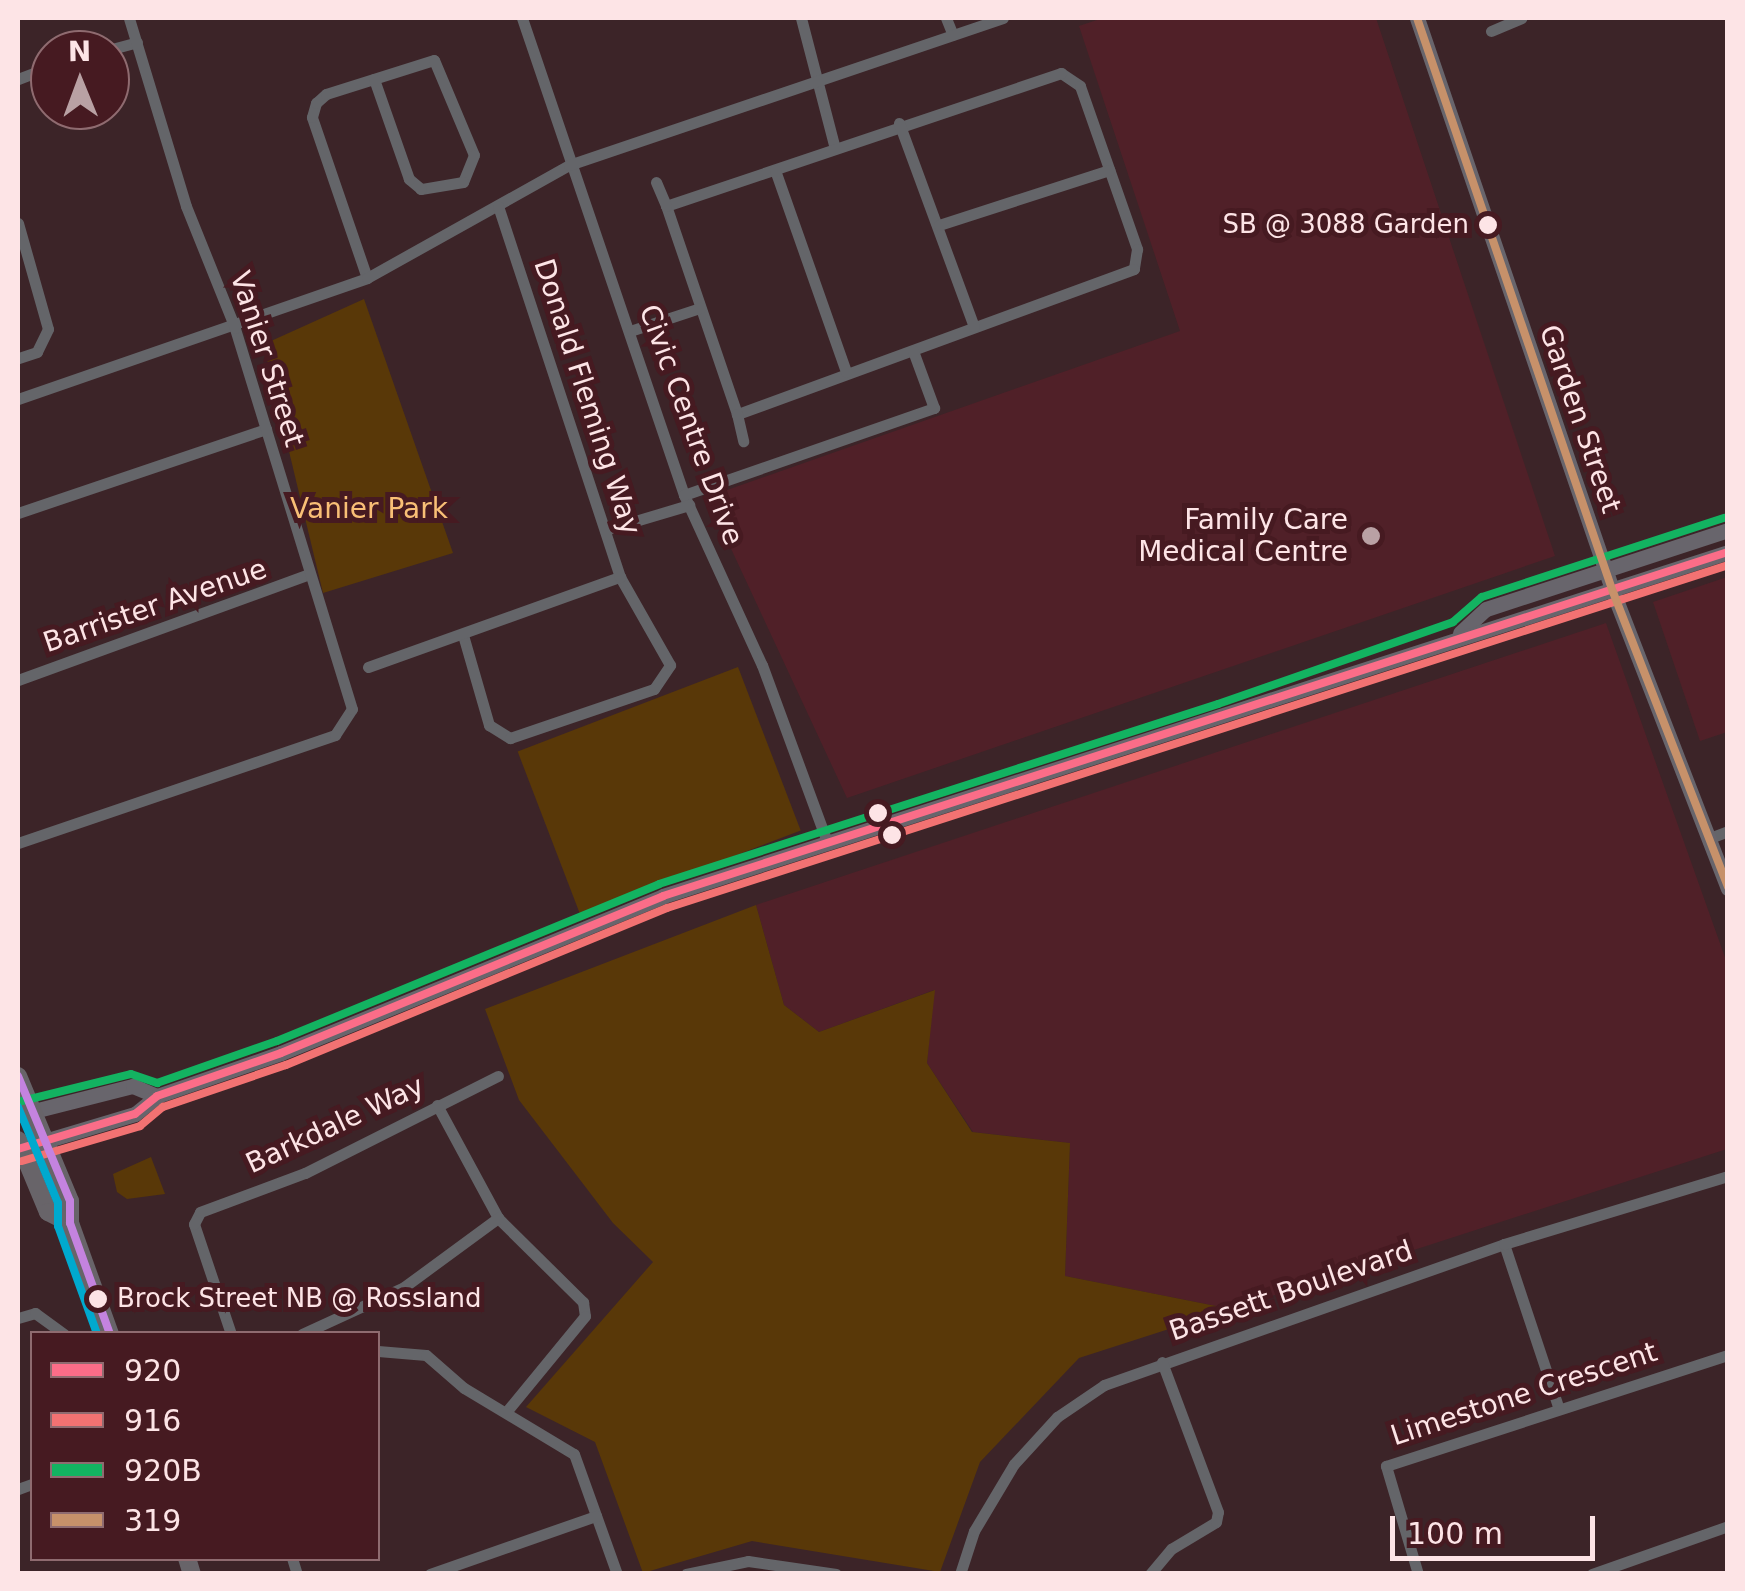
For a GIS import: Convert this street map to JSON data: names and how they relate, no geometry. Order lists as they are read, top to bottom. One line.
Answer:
{"streets":{"main road":["Garden Street"],"street":["Vanier Street","Donald Fleming Way","Civic Centre Drive","Barrister Avenue","Barkdale Way","Bassett Boulevard","Limestone Crescent"]},"crossings":[["Vanier Street","Barrister Avenue"]],"parks":["Vanier Park"],"places":["SB @ 3088 Garden","Family Care Medical Centre","Brock Street NB @ Rossland"],"lines":["transit line 319","transit line 920B","transit line 920","transit line 916"],"legend":["920","916","920B","319"],"scale_bar":"100 m","north":"top"}
